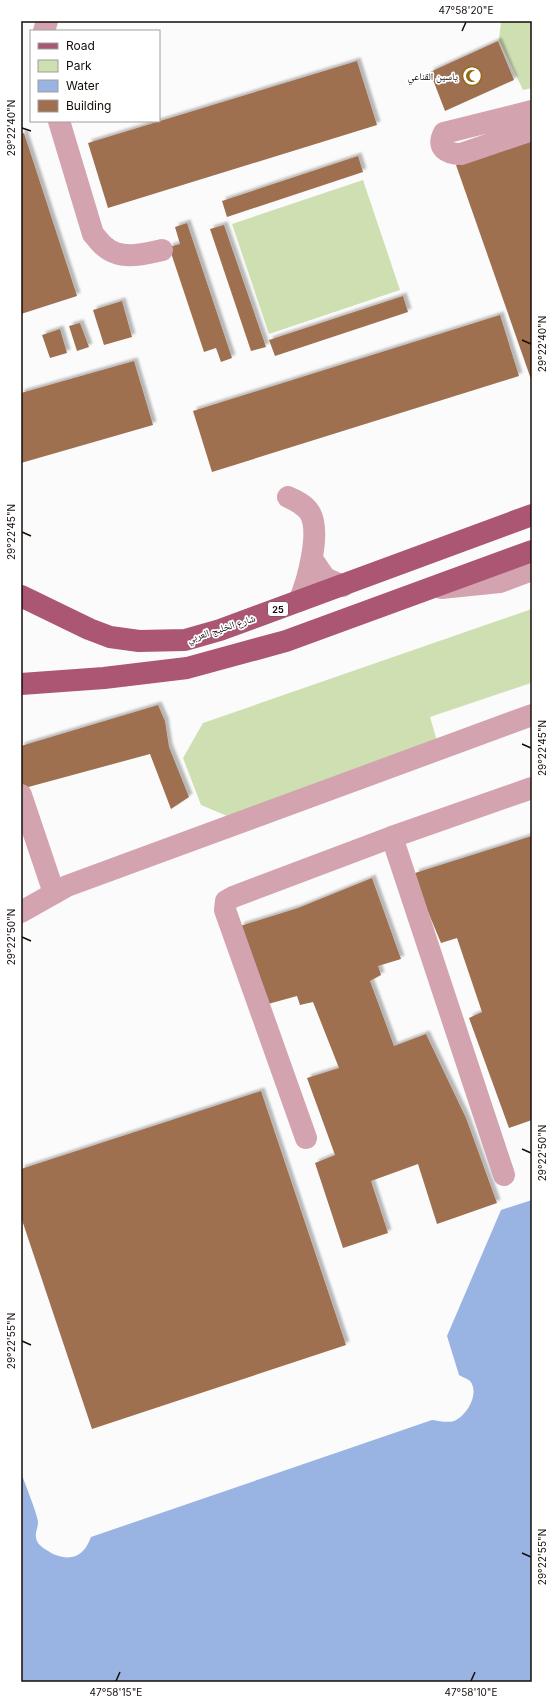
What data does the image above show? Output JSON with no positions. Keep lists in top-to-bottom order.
{
  "streets": {
    "main road": ["25", "شارع الخليج العربي"]
  },
  "places": {
    "mosque": ["ياسين القناعي"]
  },
  "legend": [
    "Road",
    "Park",
    "Water",
    "Building"
  ],
  "coordinates": [
    "47°58'20\"E",
    "29°22'40\"N",
    "29°22'45\"N",
    "29°22'50\"N",
    "29°22'55\"N",
    "47°58'15\"E",
    "47°58'10\"E"
  ]
}
